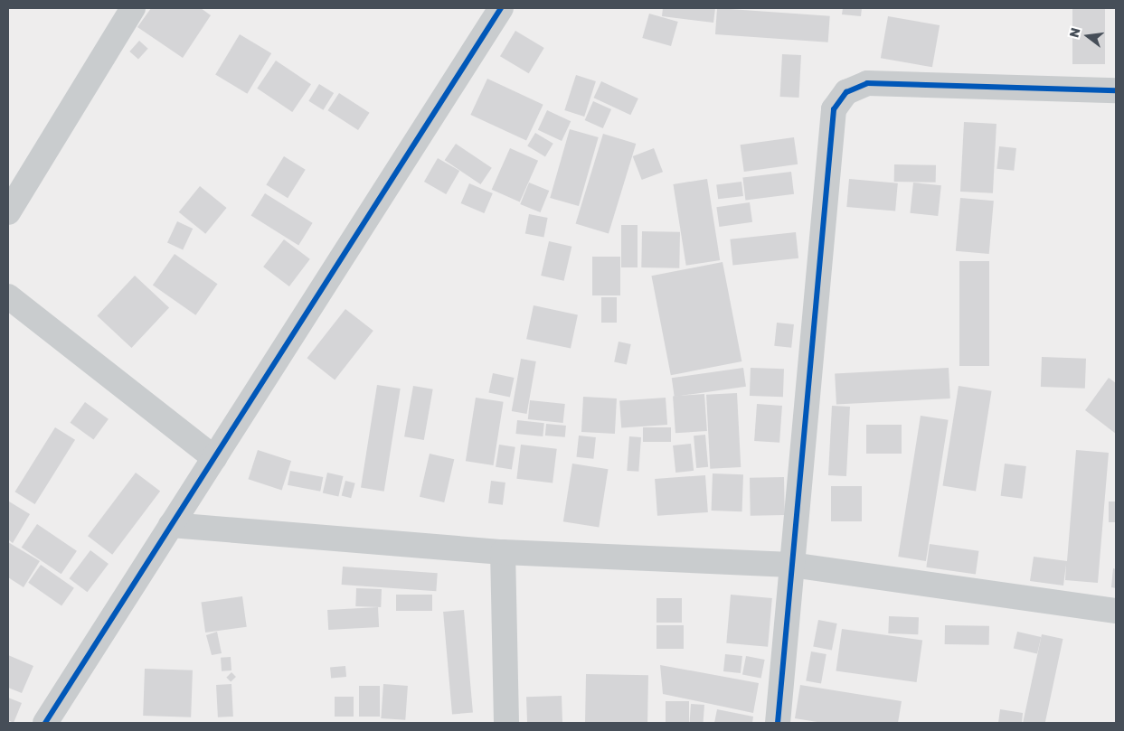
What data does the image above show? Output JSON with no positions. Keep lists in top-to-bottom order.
{
  "north": "left"
}
